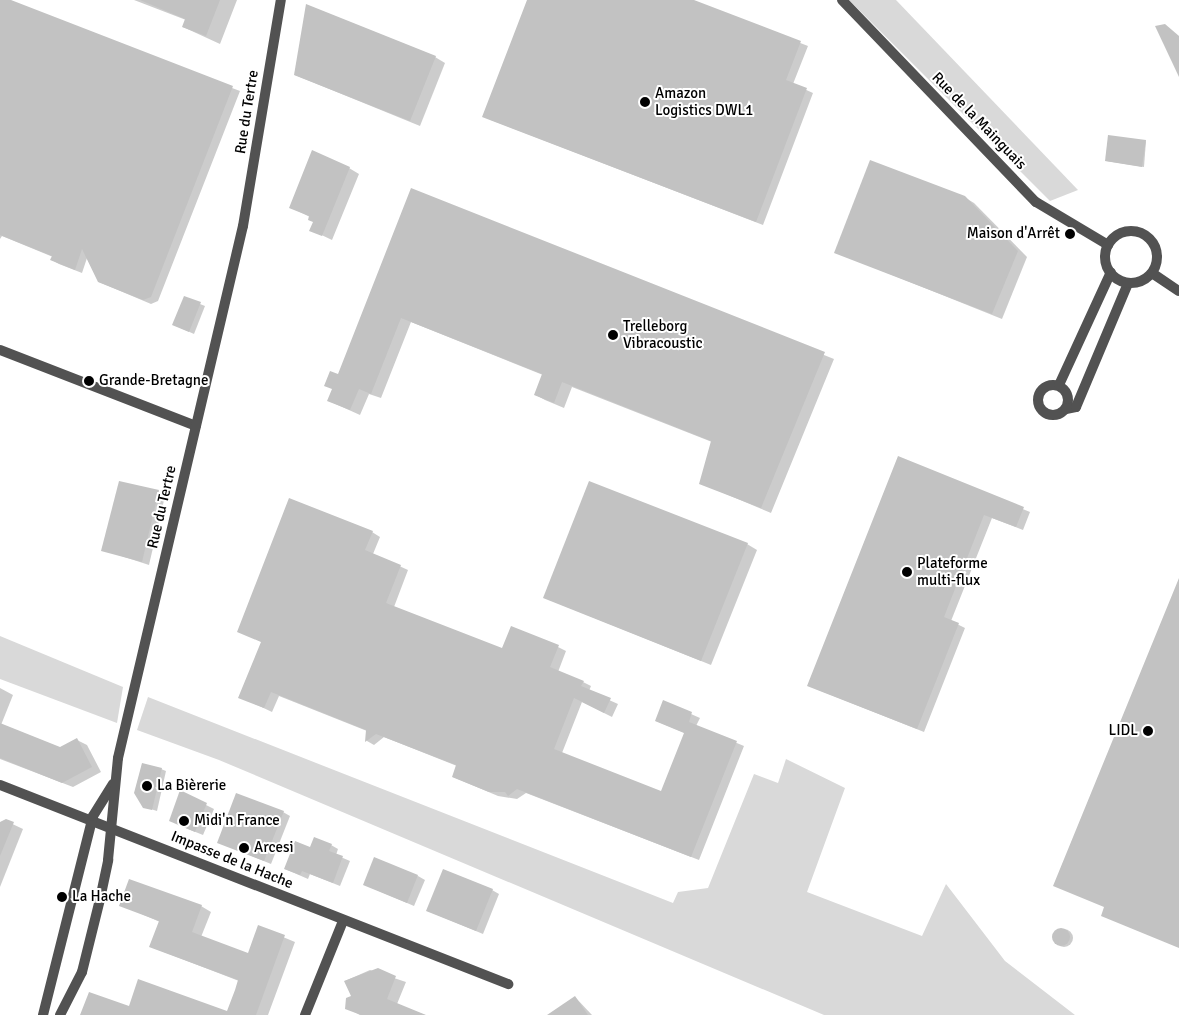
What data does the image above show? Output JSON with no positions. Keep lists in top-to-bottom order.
{
  "streets": {
    "street": ["Rue du Tertre", "Rue de la Mainguais", "Impasse de la Hache"]
  },
  "crossings": [
    ["Rue du Tertre", "Impasse de la Hache"]
  ],
  "places": [
    "Amazon Logistics DWL1",
    "Maison d'Arrêt",
    "Trelleborg Vibracoustic",
    "Grande-Bretagne",
    "Plateforme multi-flux",
    "LIDL",
    "La Bièrerie",
    "Midi'n France",
    "Arcesi",
    "La Hache"
  ]
}
